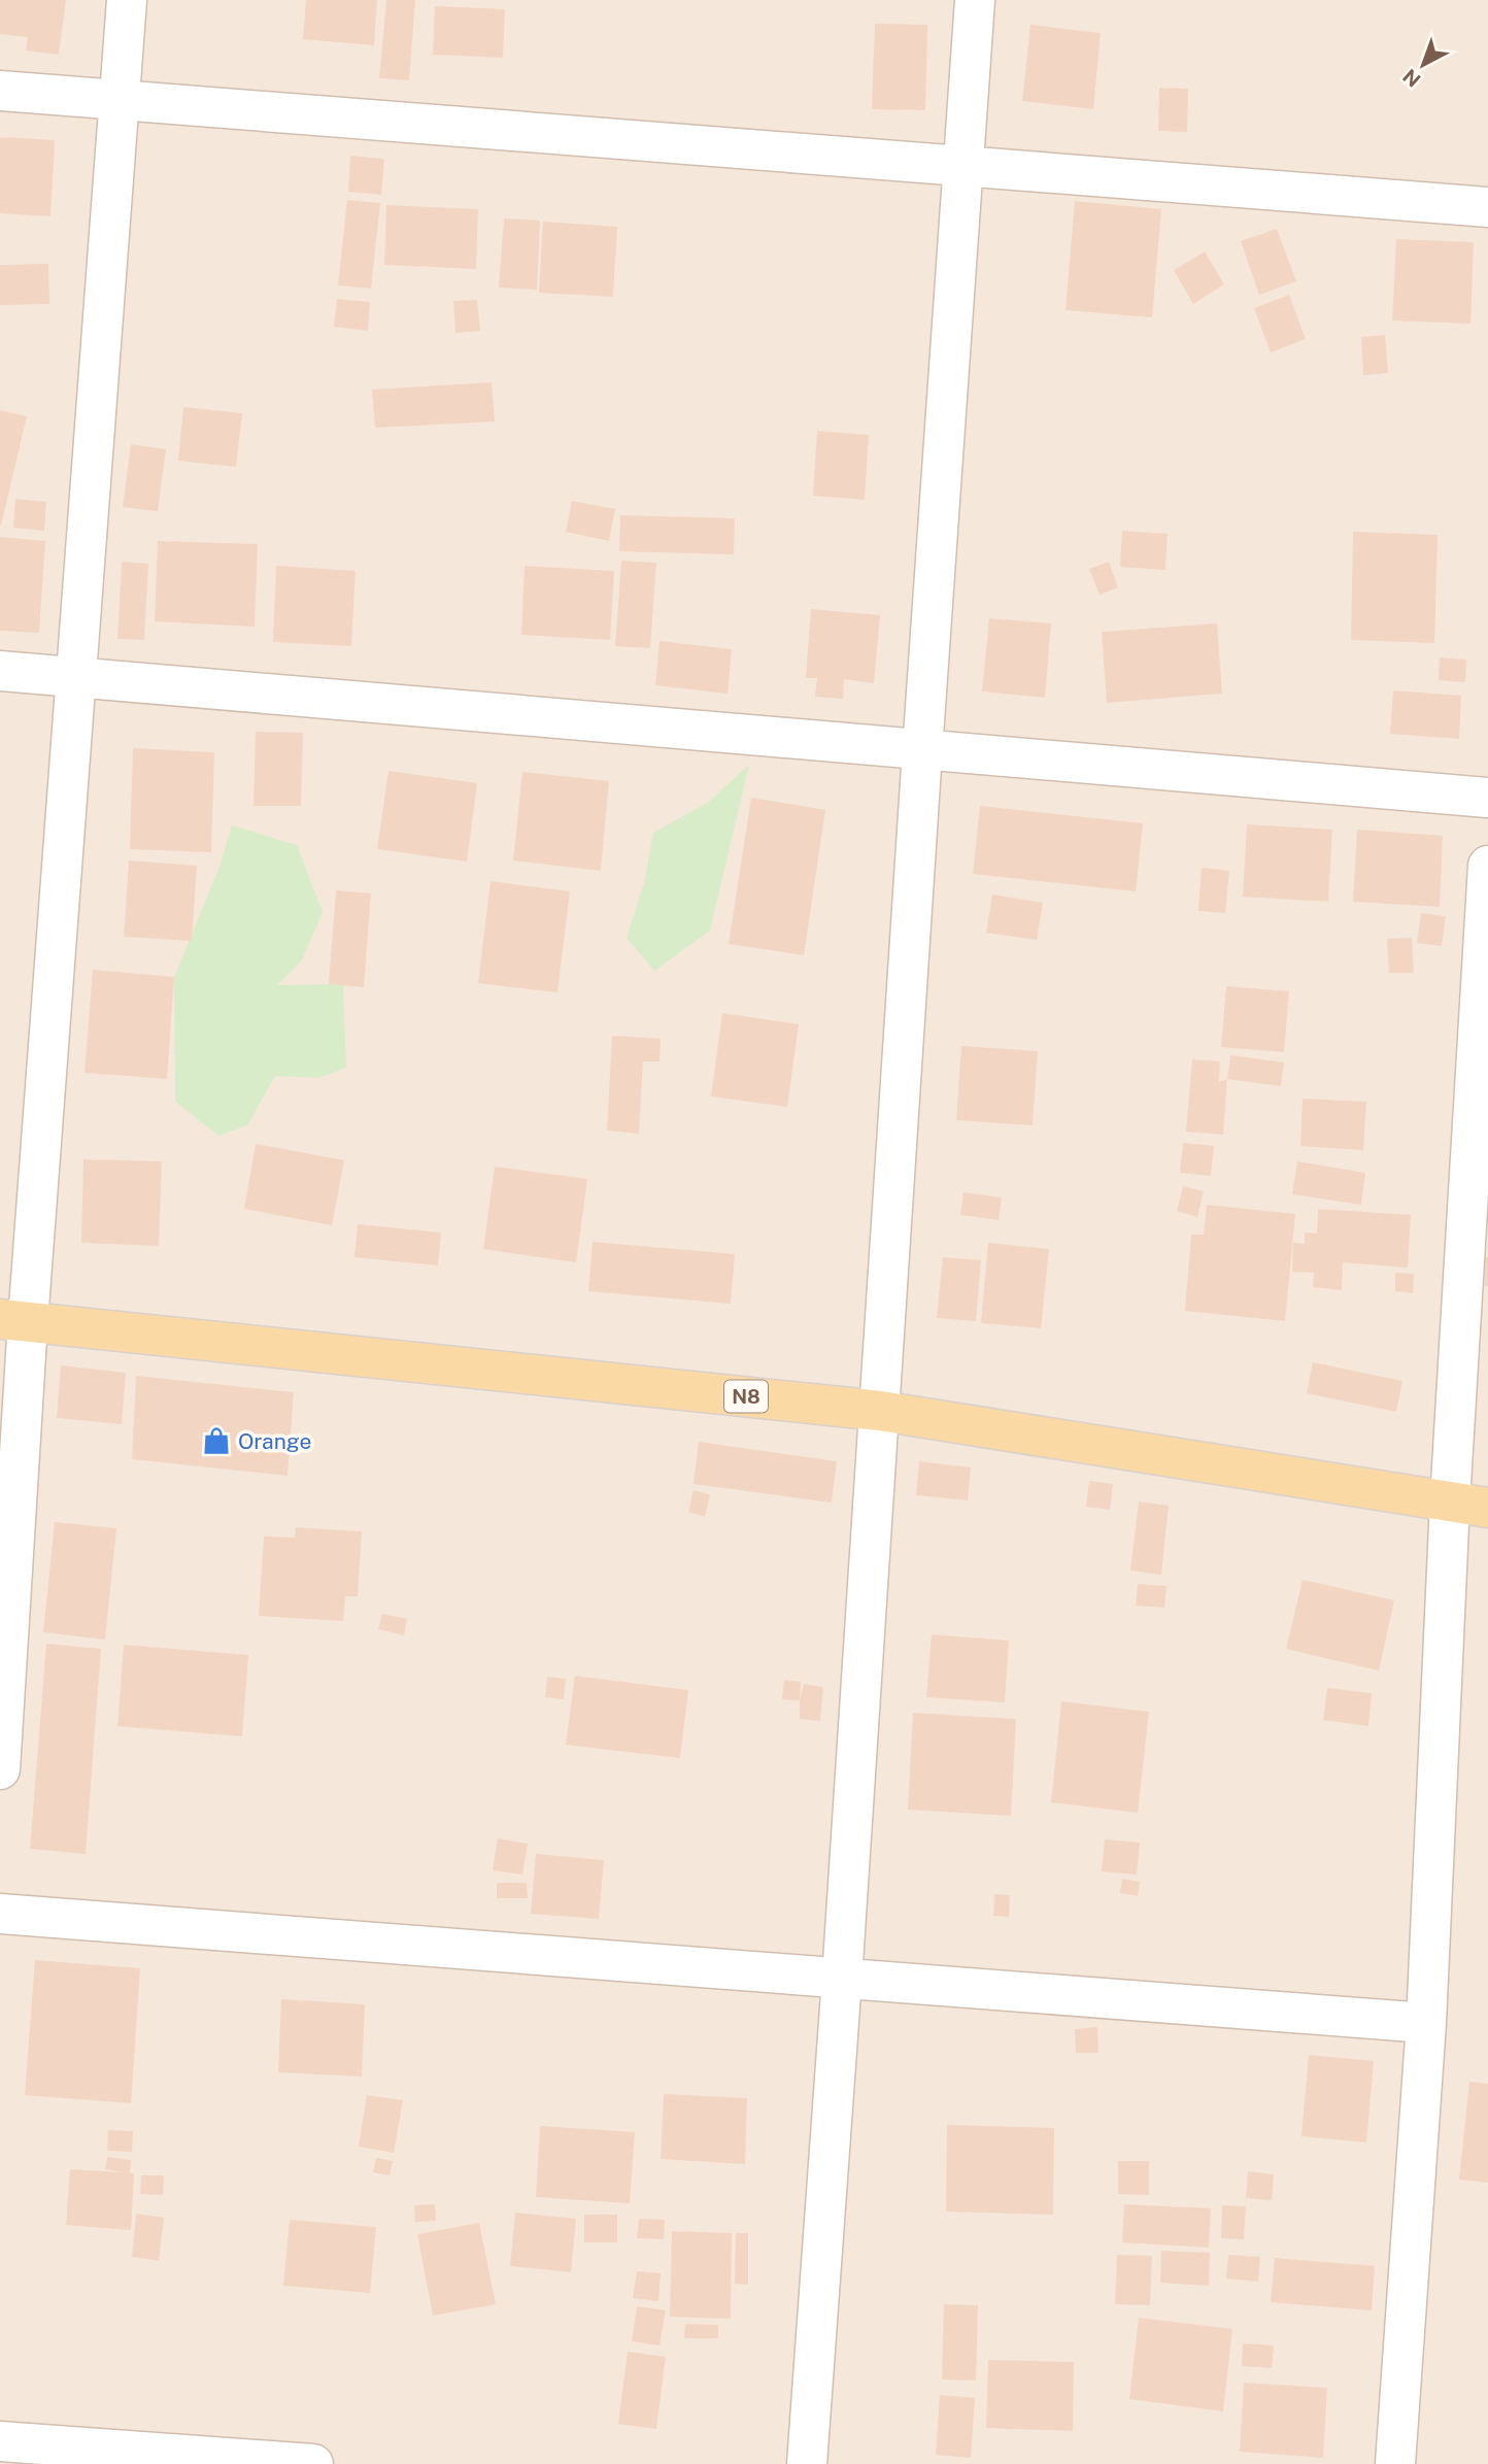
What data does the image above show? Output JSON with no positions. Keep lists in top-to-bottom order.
{
  "streets": {
    "main road": ["N8"]
  },
  "places": {
    "shop": ["Orange"]
  },
  "north": "bottom left"
}
